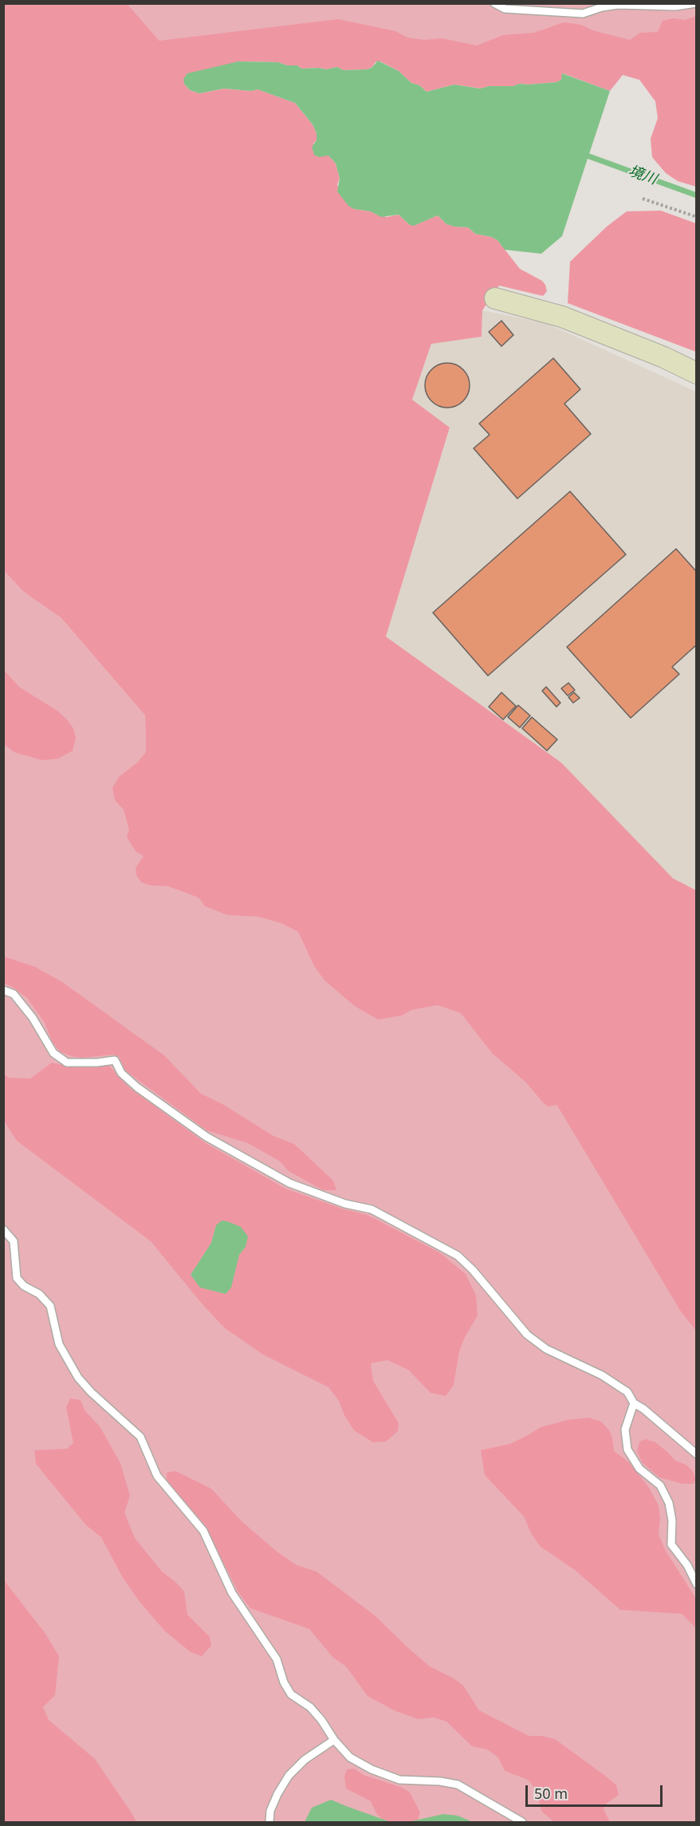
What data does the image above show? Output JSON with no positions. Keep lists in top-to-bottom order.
{
  "water": ["境川"],
  "scale_bar": "50 m"
}
